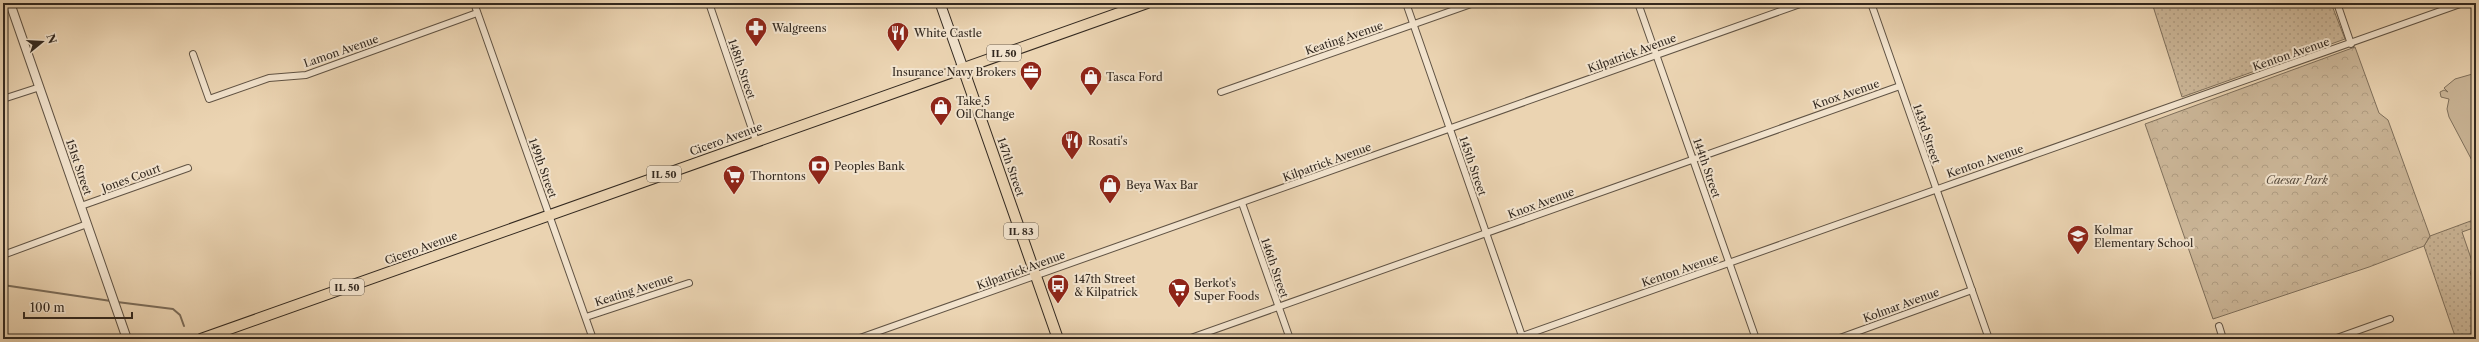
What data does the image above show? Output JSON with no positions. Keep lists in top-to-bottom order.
{
  "streets": {
    "main road": [
      "IL 50",
      "Cicero Avenue",
      "147th Street",
      "IL 83"
    ],
    "street": [
      "Keating Avenue",
      "Lamon Avenue",
      "Kilpatrick Avenue",
      "Kenton Avenue",
      "148th Street",
      "Knox Avenue",
      "143rd Street",
      "145th Street",
      "151st Street",
      "149th Street",
      "144th Street",
      "Jones Court",
      "146th Street",
      "Kolmar Avenue"
    ]
  },
  "crossings": [
    ["Keating Avenue", "145th Street"],
    ["Keating Avenue", "149th Street"],
    ["Lamon Avenue", "149th Street"],
    ["Kilpatrick Avenue", "145th Street"],
    ["Kilpatrick Avenue", "147th Street"],
    ["Kilpatrick Avenue", "144th Street"],
    ["Kilpatrick Avenue", "146th Street"],
    ["Kenton Avenue", "143rd Street"],
    ["Kenton Avenue", "145th Street"],
    ["Kenton Avenue", "144th Street"],
    ["148th Street", "Cicero Avenue"],
    ["Knox Avenue", "143rd Street"],
    ["Knox Avenue", "145th Street"],
    ["Knox Avenue", "144th Street"],
    ["Knox Avenue", "146th Street"],
    ["143rd Street", "Kolmar Avenue"],
    ["Cicero Avenue", "147th Street"],
    ["Cicero Avenue", "149th Street"],
    ["151st Street", "Jones Court"]
  ],
  "parks": ["Caesar Park"],
  "places": {
    "pharmacy": ["Walgreens"],
    "restaurant": ["White Castle", "Rosati's"],
    "office": ["Insurance Navy Brokers"],
    "shop": ["Tasca Ford", "Take 5 Oil Change", "Beya Wax Bar"],
    "bank": ["Peoples Bank"],
    "supermarket": ["Thorntons", "Berkot's Super Foods"],
    "school or university": ["Kolmar Elementary School"],
    "bus stop": ["147th Street & Kilpatrick"]
  },
  "scale_bar": "100 m",
  "north": "right"
}
